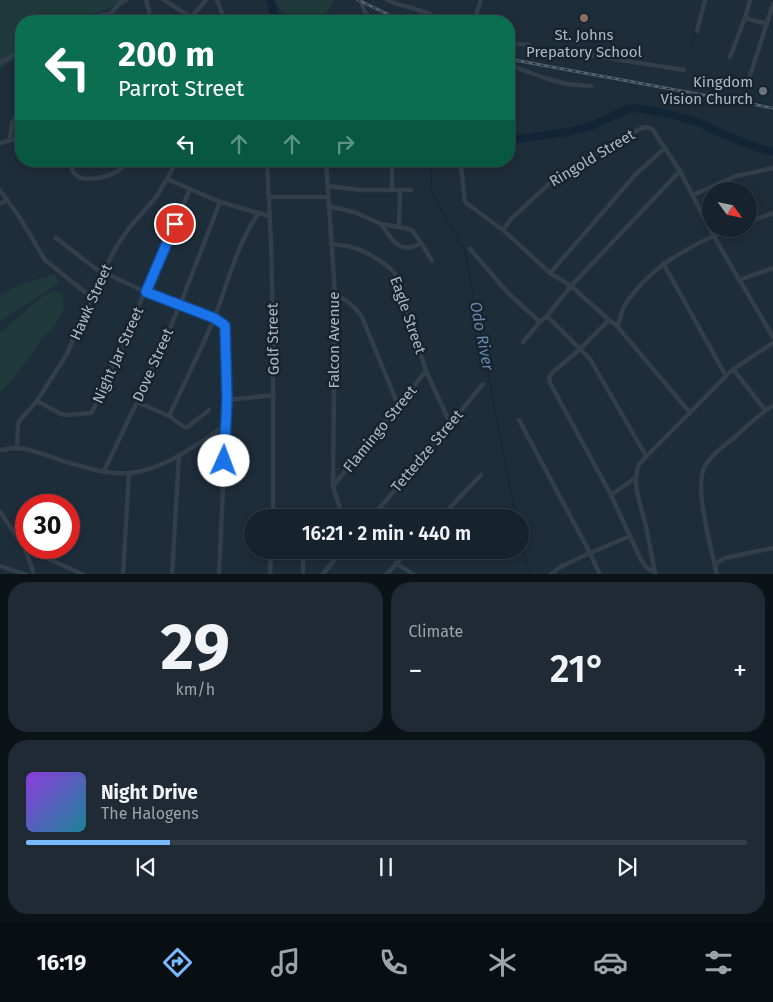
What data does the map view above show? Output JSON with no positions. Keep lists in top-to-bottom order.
{
  "streets": {
    "street": [
      "Ringold Street",
      "Hawk Street",
      "Eagle Street",
      "Golf Street",
      "Falcon Avenue",
      "Night Jar Street",
      "Dove Street",
      "Flamingo Street",
      "Tettedze Street"
    ]
  },
  "crossings": [
    ["Hawk Street", "Night Jar Street"],
    ["Eagle Street", "Falcon Avenue"],
    ["Eagle Street", "Flamingo Street"],
    ["Eagle Street", "Tettedze Street"],
    ["Falcon Avenue", "Flamingo Street"]
  ],
  "water": ["Odo River"],
  "places": ["St. Johns Prepatory School", "Kingdom Vision Church"],
  "north": "bottom right",
  "page": {
    "turn": ["200 m", "Parrot Street"],
    "limit": "30",
    "trip": "16:21 · 2 min · 440 m",
    "tile": [
      ["29", "km/h"],
      "Climate"
    ],
    "heat": ["−", "21°", "+"],
    "song": ["Night Drive", "The Halogens"],
    "tabs": "16:19"
  }
}
